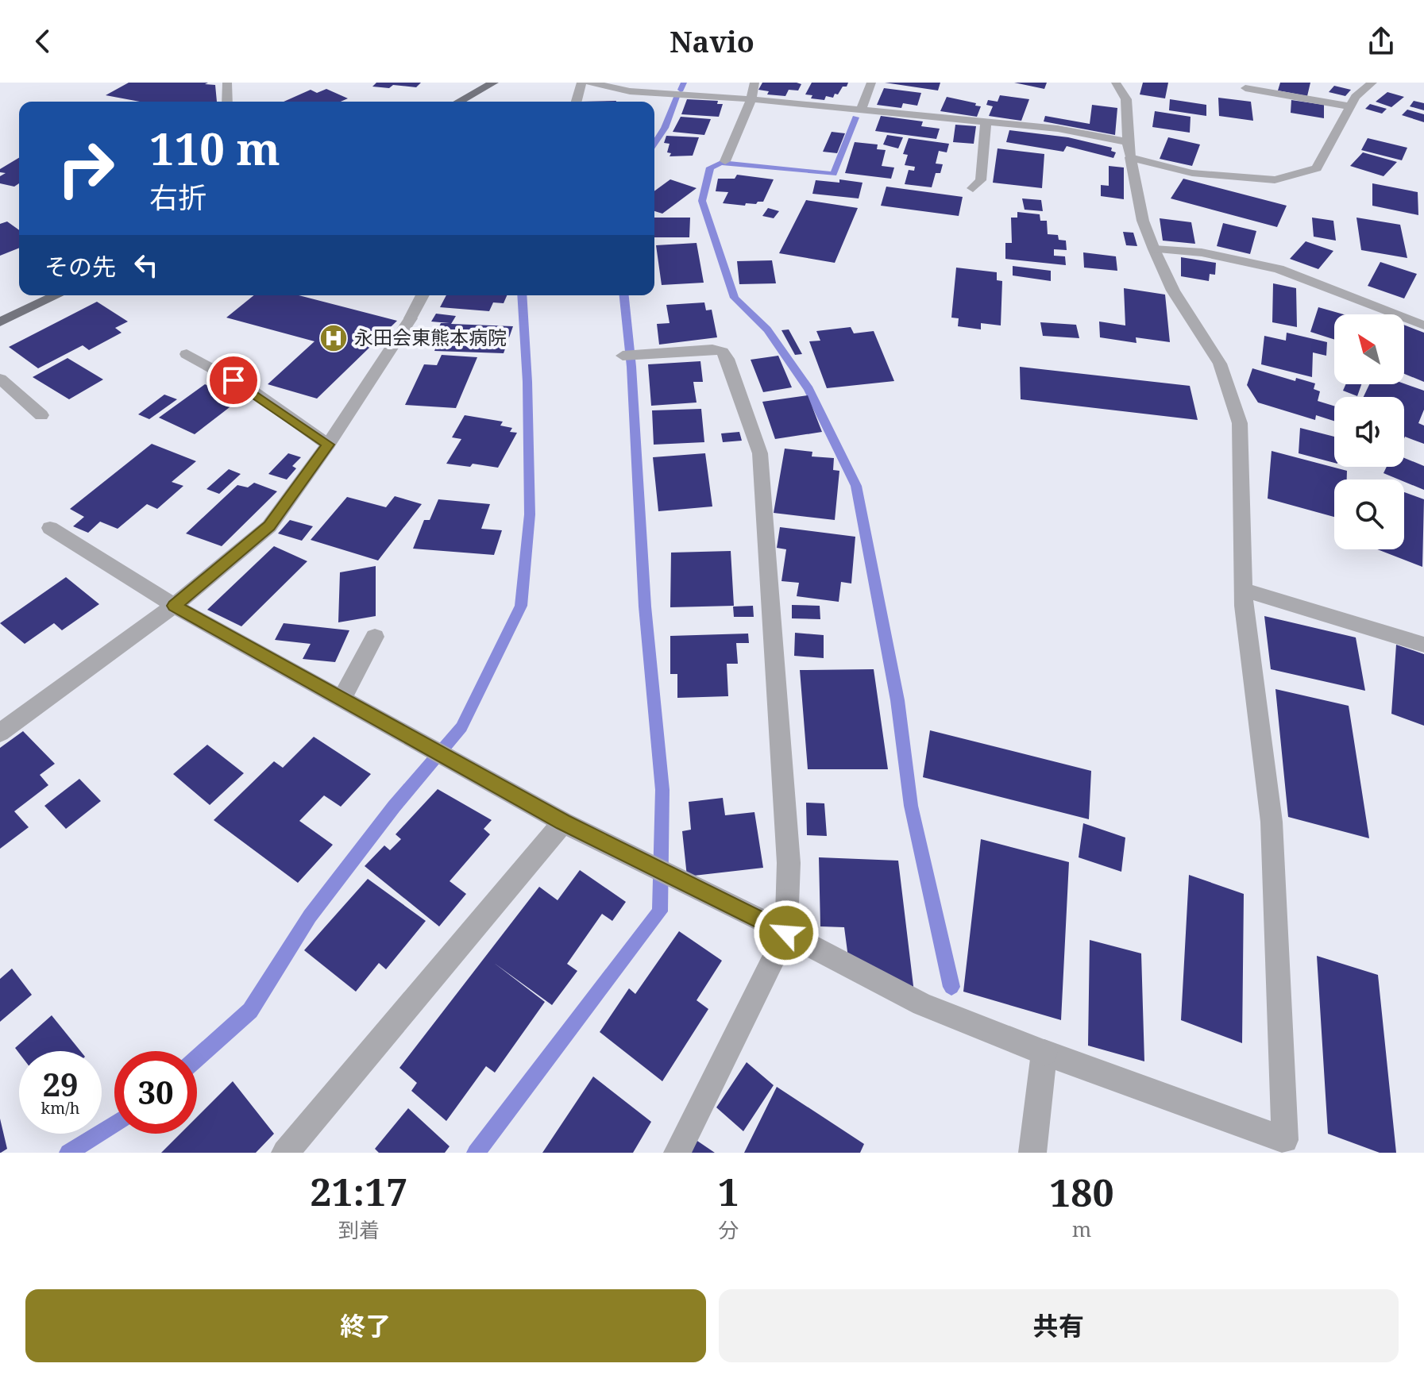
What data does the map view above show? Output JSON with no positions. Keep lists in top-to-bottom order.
{
  "places": {
    "hospital": ["永田会東熊本病院"]
  },
  "north": "top left",
  "page": {
    "header": "Navio",
    "turn": ["110 m", "右折"],
    "then": "その先",
    "speed": "29 km/h",
    "limit": "30",
    "eta": [
      "21:17",
      "到着",
      "1",
      "分",
      "180",
      "m"
    ],
    "buttons": ["終了", "共有"]
  }
}
